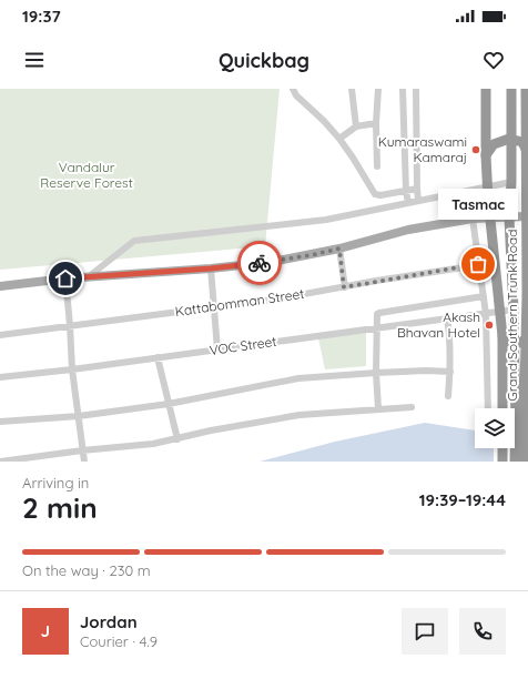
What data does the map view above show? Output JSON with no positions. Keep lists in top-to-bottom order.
{
  "streets": {
    "highway": ["Grand Southern Trunk Road"],
    "street": ["Kattabomman Street", "VOC Street"]
  },
  "crossings": [
    ["Grand Southern Trunk Road", "VOC Street"]
  ],
  "parks": ["Vandalur Reserve Forest"],
  "places": ["Kumaraswami Kamaraj", "Tasmac", "Akash Bhavan Hotel"],
  "page": {
    "status": "19:37",
    "header": "Quickbag",
    "bubble": "Tasmac",
    "heading": ["2 min", "Arriving in", "19:39–19:44"],
    "panel": ["Jordan", "Courier · 4.9"],
    "bar": "On the way · 230 m",
    "round": "J"
  }
}
